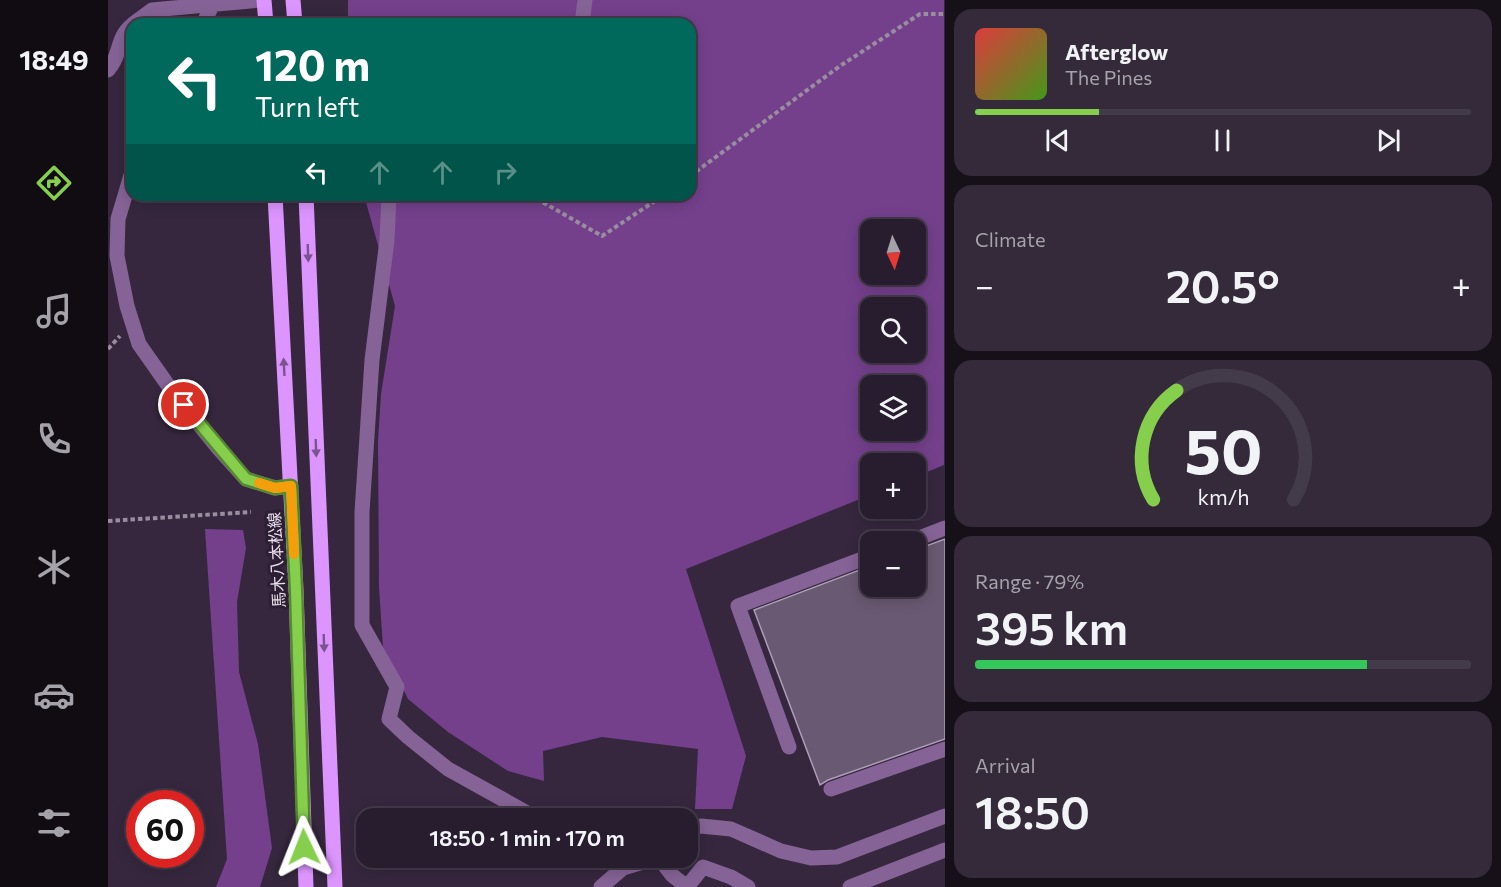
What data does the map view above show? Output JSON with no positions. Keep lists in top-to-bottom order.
{
  "streets": {
    "main road": ["馬木八本松線"]
  },
  "north": "bottom",
  "page": {
    "tabs": "18:49",
    "turn": ["120 m", "Turn left"],
    "song": ["Afterglow", "The Pines"],
    "tile": [
      "Climate",
      ["Range · 79%", "395 km"],
      ["Arrival", "18:50"]
    ],
    "map_buttons": ["+", "−"],
    "heat": ["−", "20.5°", "+"],
    "limit": "60",
    "trip": "18:50 · 1 min · 170 m",
    "gauge": ["50", "km/h"]
  }
}
